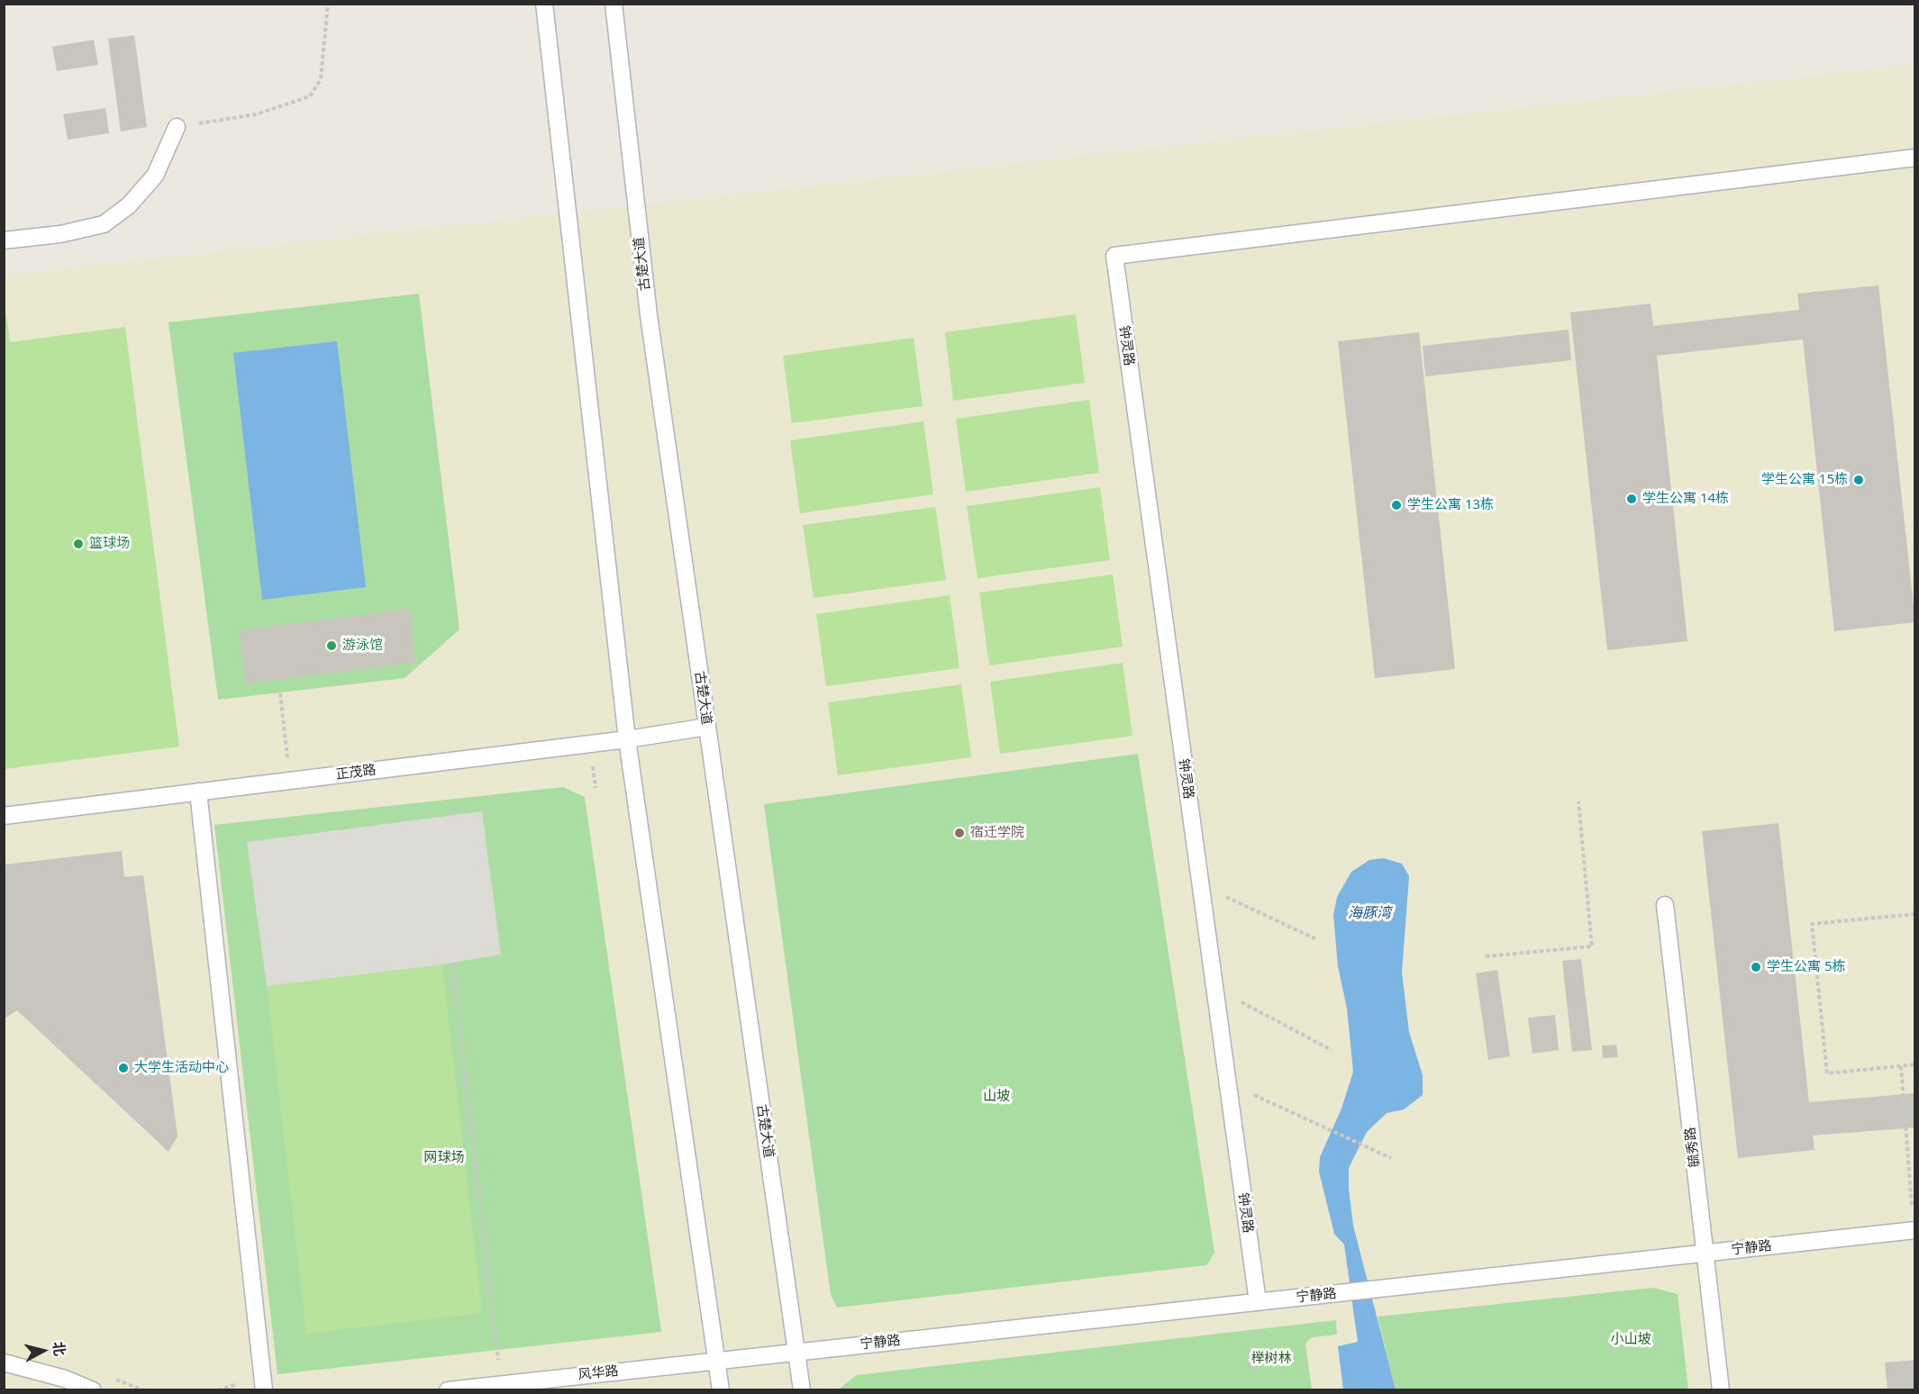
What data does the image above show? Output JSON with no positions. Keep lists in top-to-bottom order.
{
  "streets": {
    "lane": [
      "古楚大道",
      "钟灵路",
      "正茂路",
      "毓秀路",
      "宁静路",
      "风华路"
    ]
  },
  "crossings": [
    ["古楚大道", "正茂路"],
    ["古楚大道", "宁静路"],
    ["钟灵路", "宁静路"],
    ["毓秀路", "宁静路"],
    ["宁静路", "风华路"]
  ],
  "water": ["海豚湾"],
  "parks": [
    "山坡",
    "网球场",
    "小山坡",
    "榉树林"
  ],
  "places": [
    "学生公寓 15栋",
    "学生公寓 14栋",
    "学生公寓 13栋",
    "篮球场",
    "游泳馆",
    "宿迁学院",
    "学生公寓 5栋",
    "大学生活动中心"
  ],
  "north": "right"
}
